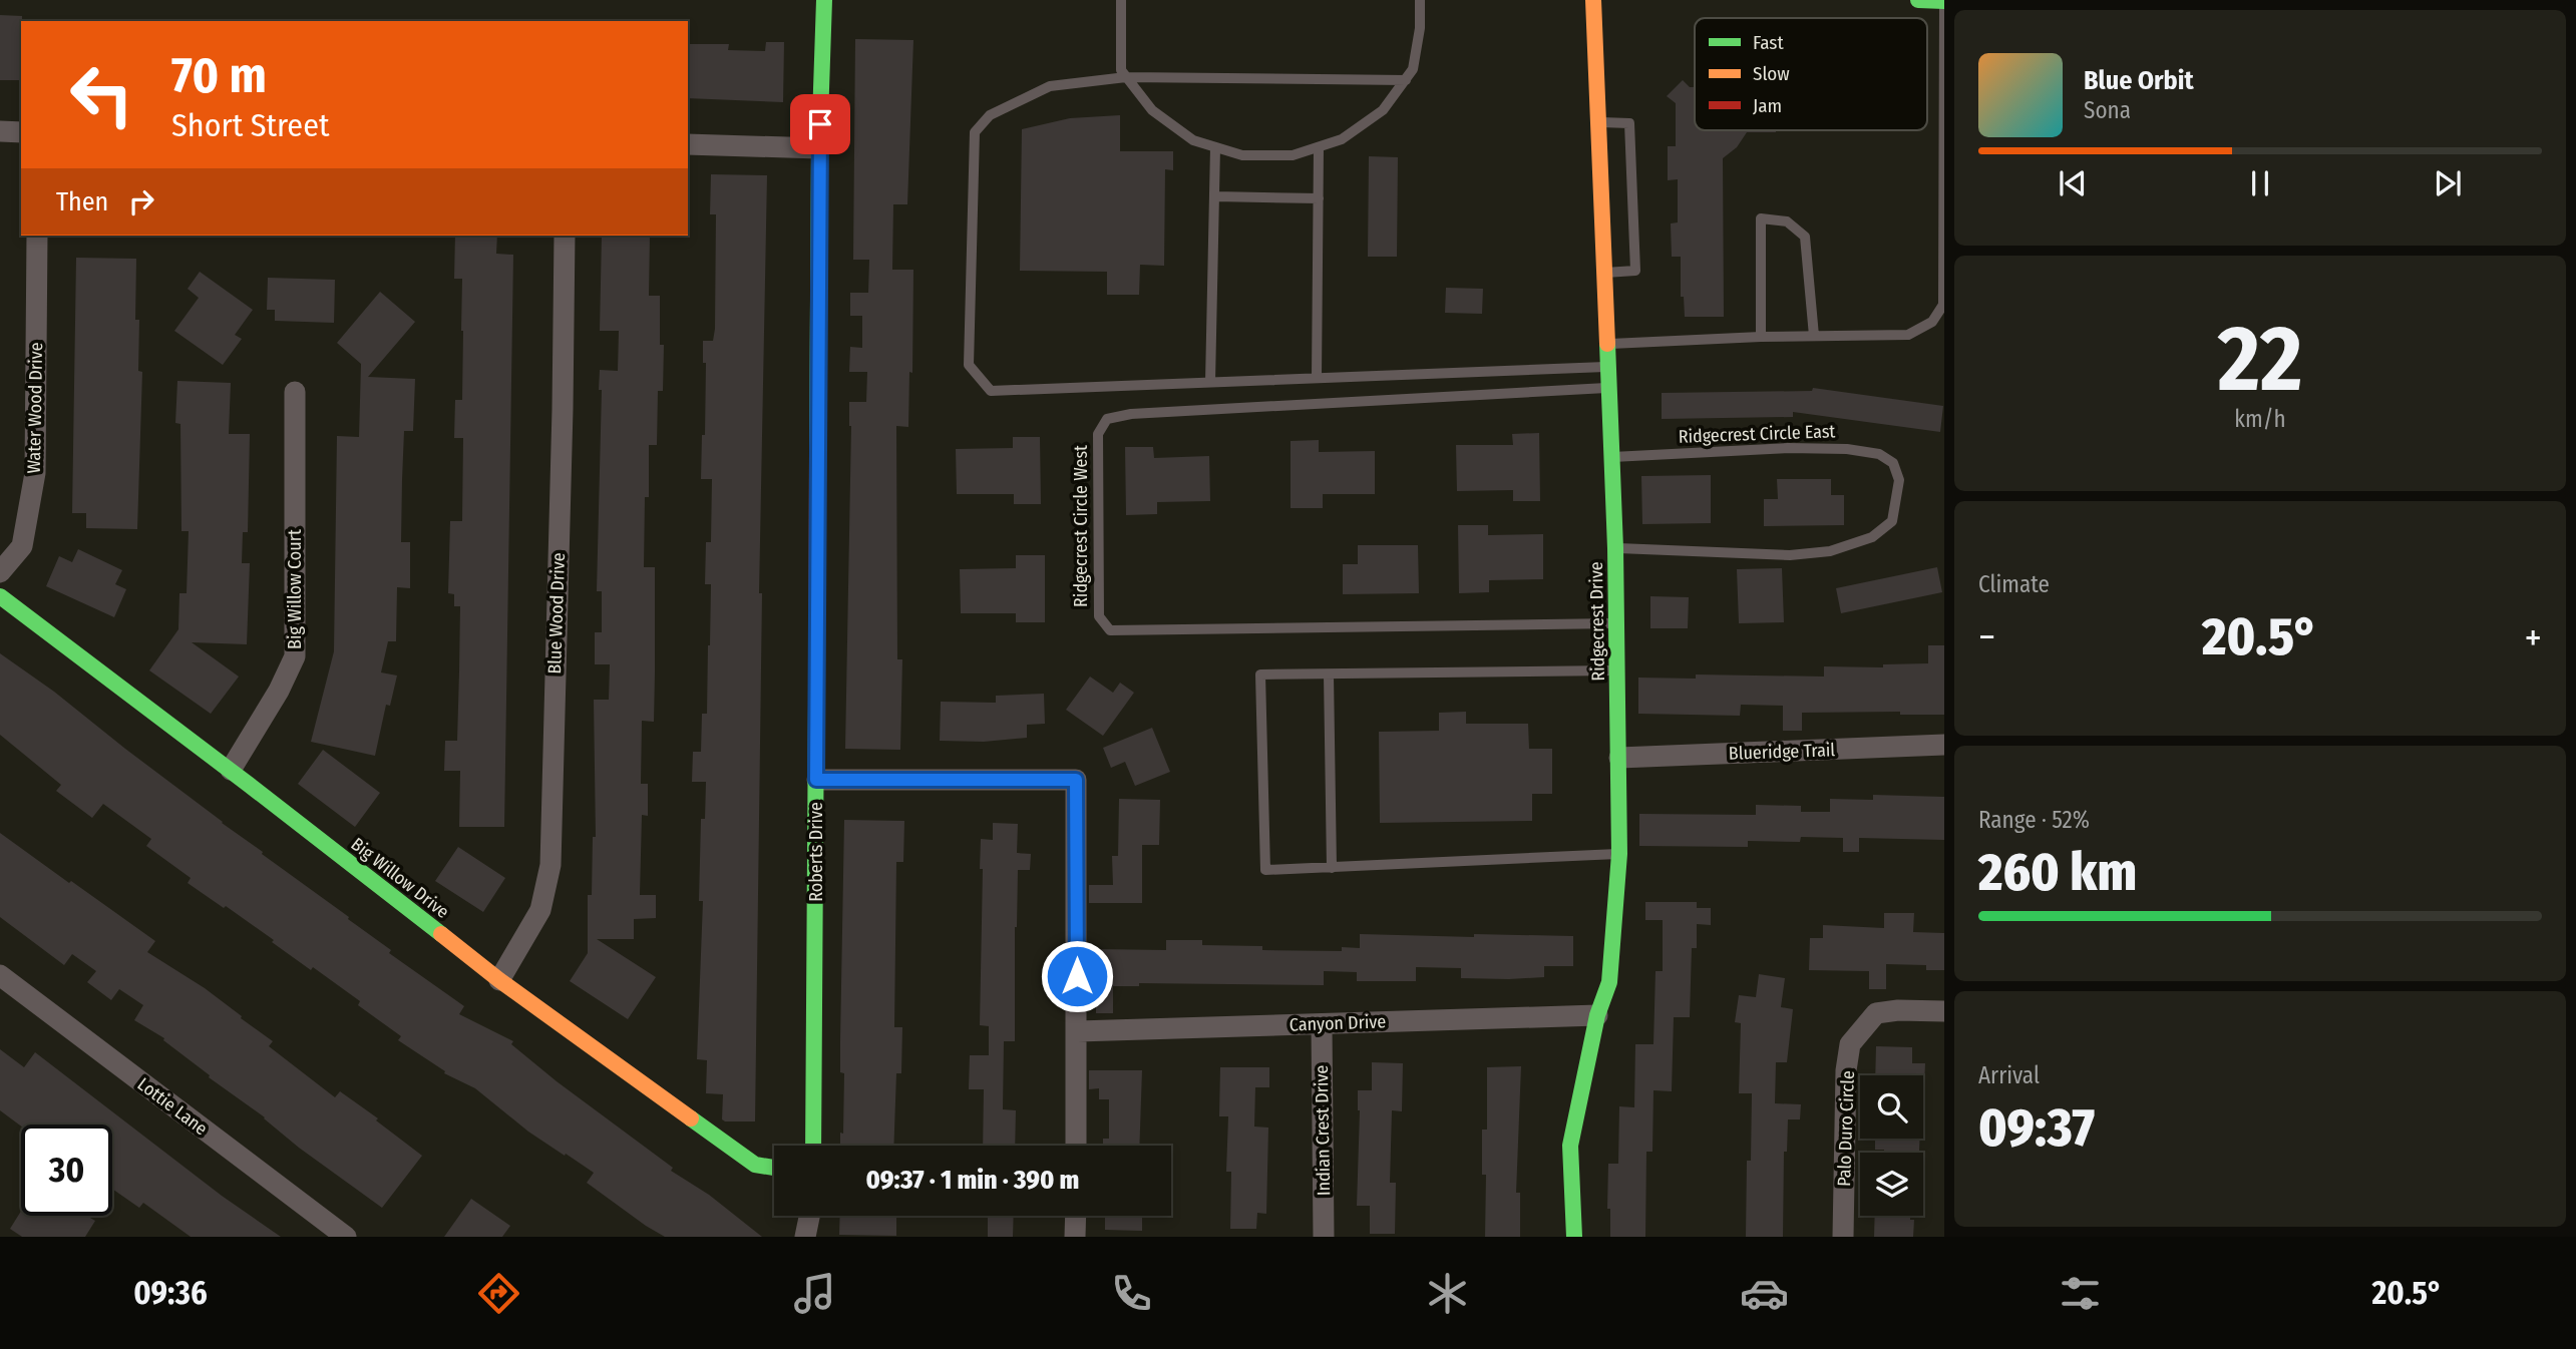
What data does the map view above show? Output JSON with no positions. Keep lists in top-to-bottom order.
{
  "streets": {
    "street": [
      "Water Wood Drive",
      "Big Willow Court",
      "Blue Wood Drive",
      "Ridgecrest Drive",
      "Blueridge Trail",
      "Roberts Drive",
      "Big Willow Drive",
      "Canyon Drive",
      "Lottie Lane",
      "Palo Duro Circle",
      "Indian Crest Drive"
    ],
    "lane": ["Ridgecrest Circle East", "Ridgecrest Circle West"]
  },
  "crossings": [
    ["Ridgecrest Circle East", "Ridgecrest Drive"],
    ["Ridgecrest Circle West", "Ridgecrest Drive"],
    ["Big Willow Court", "Big Willow Drive"],
    ["Blue Wood Drive", "Big Willow Drive"],
    ["Ridgecrest Drive", "Blueridge Trail"],
    ["Ridgecrest Drive", "Canyon Drive"],
    ["Canyon Drive", "Indian Crest Drive"]
  ],
  "legend": ["Fast", "Slow", "Jam"],
  "page": {
    "turn": ["70 m", "Short Street"],
    "song": ["Blue Orbit", "Sona"],
    "then": "Then",
    "tile": [
      ["22", "km/h"],
      "Climate",
      ["Range · 52%", "260 km"],
      ["Arrival", "09:37"]
    ],
    "heat": ["−", "20.5°", "+"],
    "limit": "30",
    "trip": "09:37 · 1 min · 390 m",
    "tabs": ["09:36", "20.5°"]
  }
}
